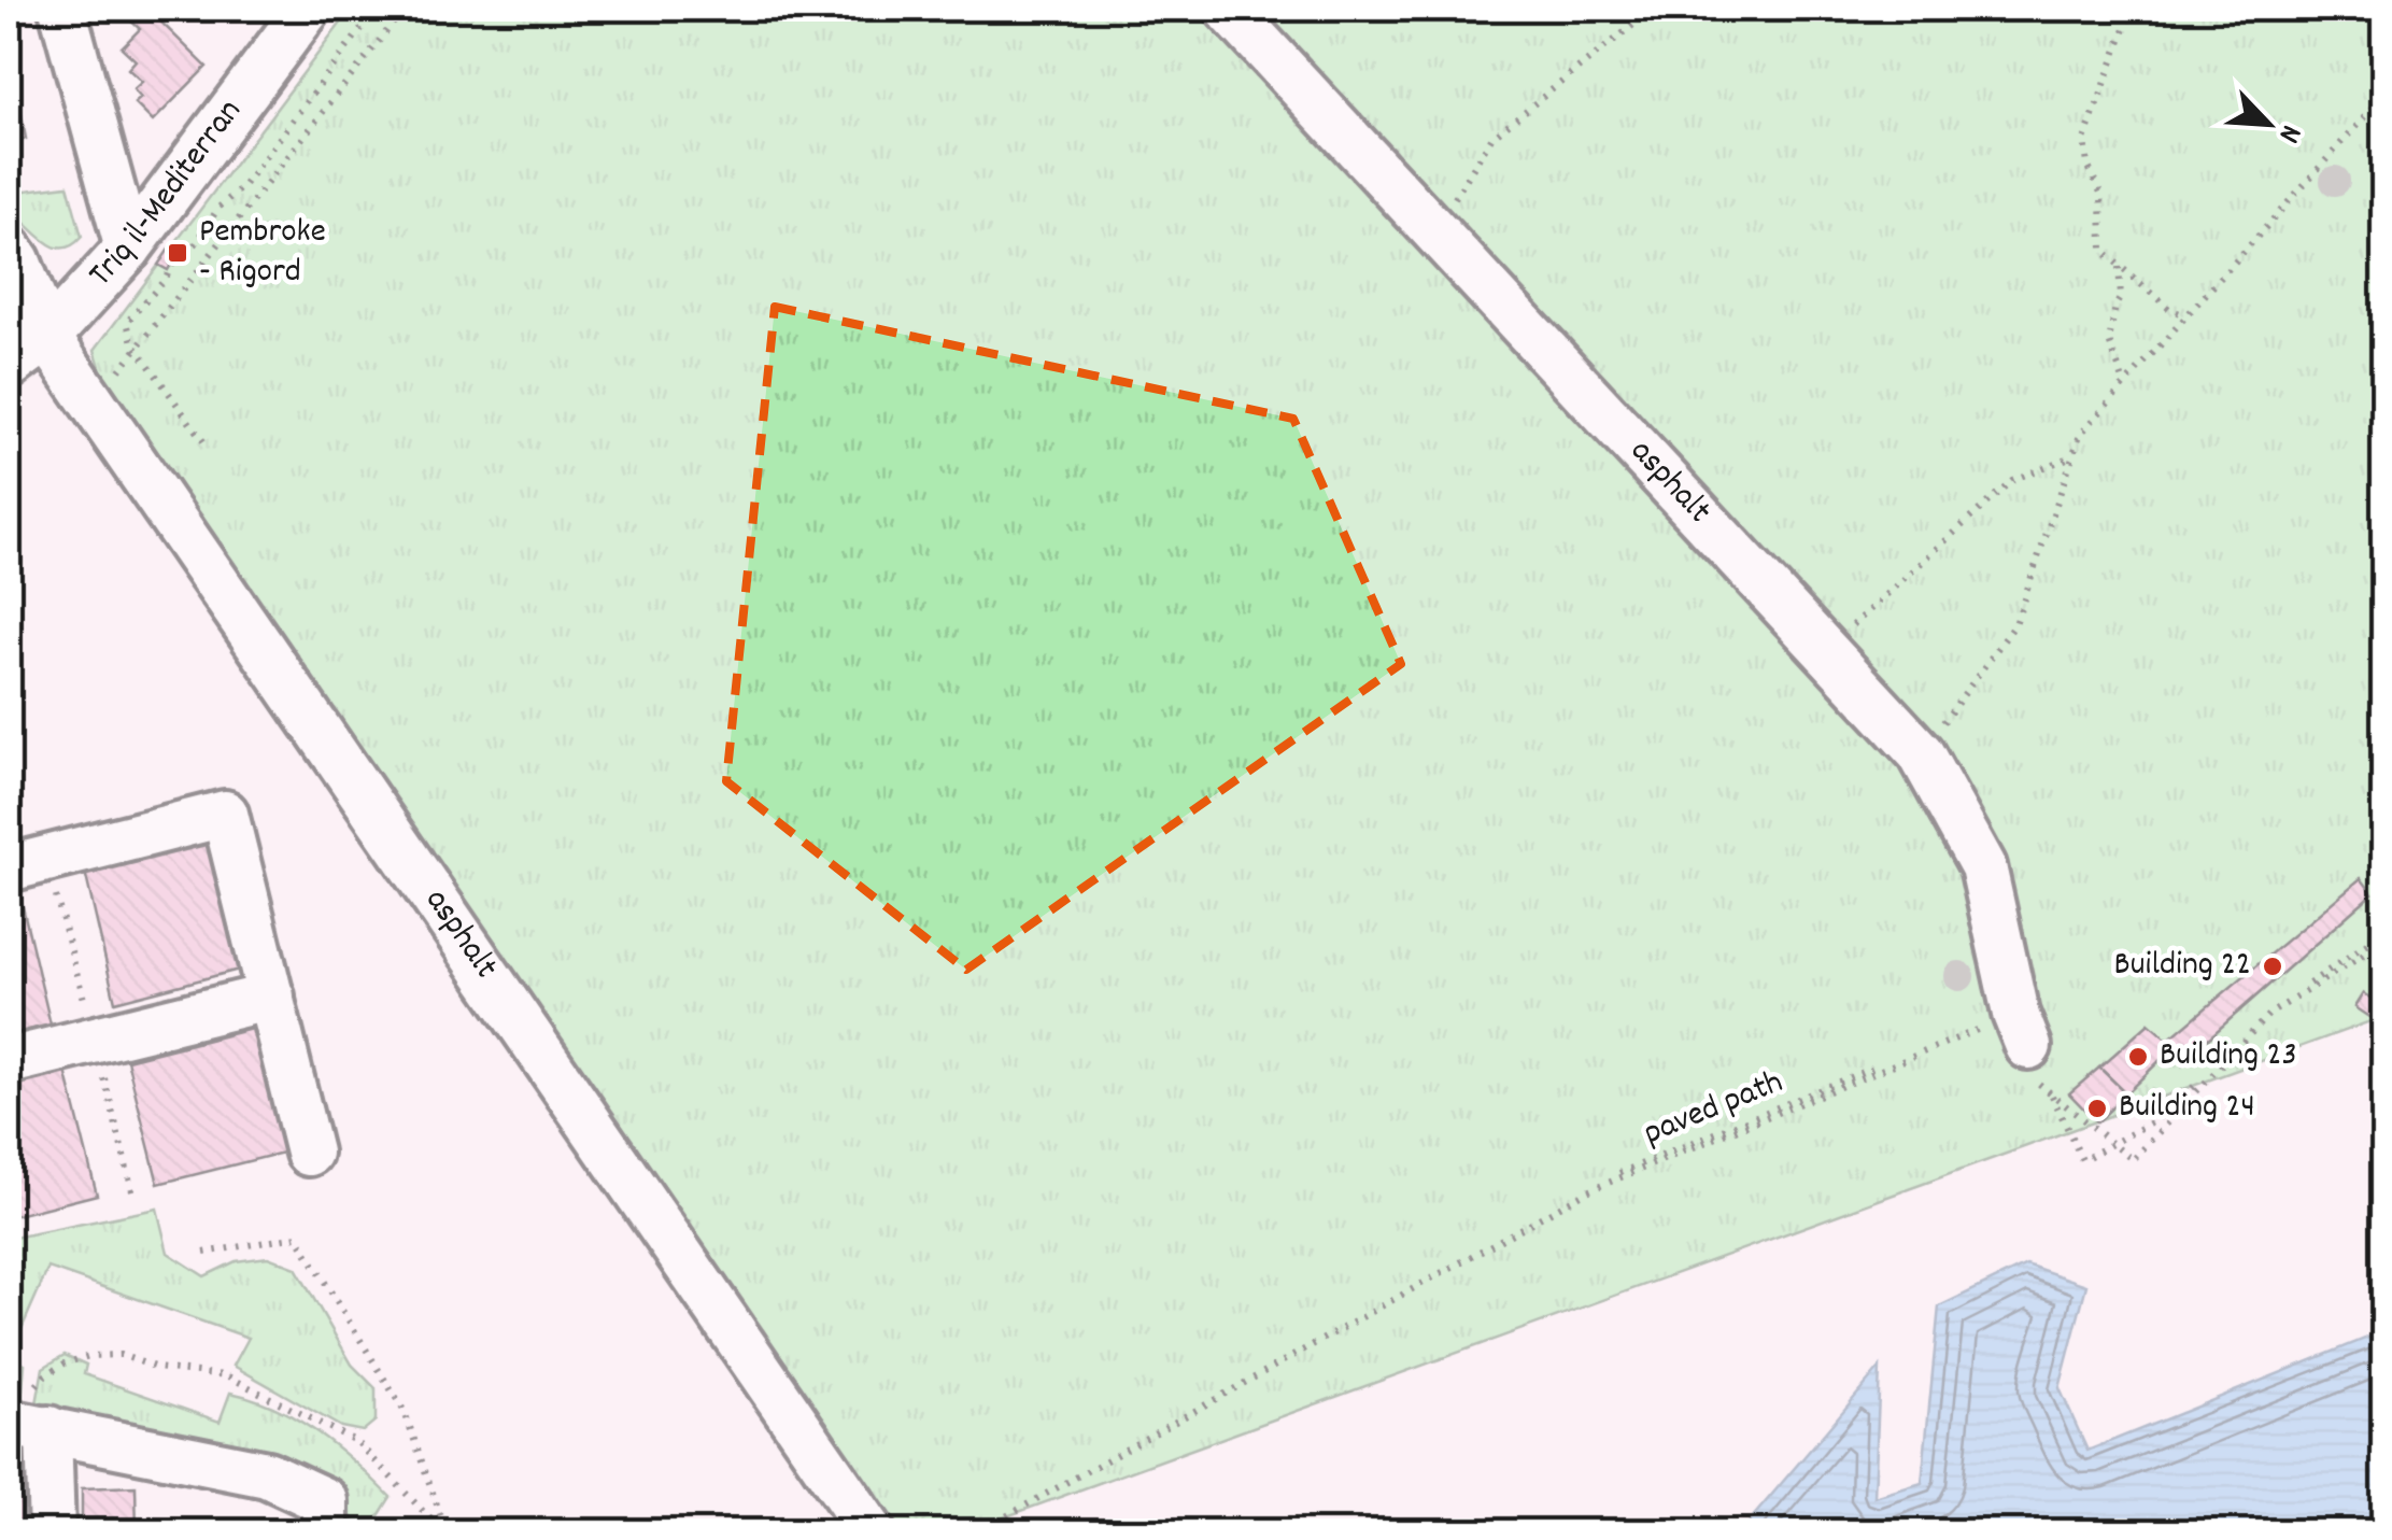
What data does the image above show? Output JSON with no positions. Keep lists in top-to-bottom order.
{
  "streets": {
    "street": ["Triq il-Mediterran", "asphalt"]
  },
  "crossings": [
    ["Triq il-Mediterran", "asphalt"]
  ],
  "places": {
    "transit": ["Pembroke - Rigord"],
    "other": ["Building 22", "Building 23", "Building 24"]
  },
  "north": "bottom right"
}
